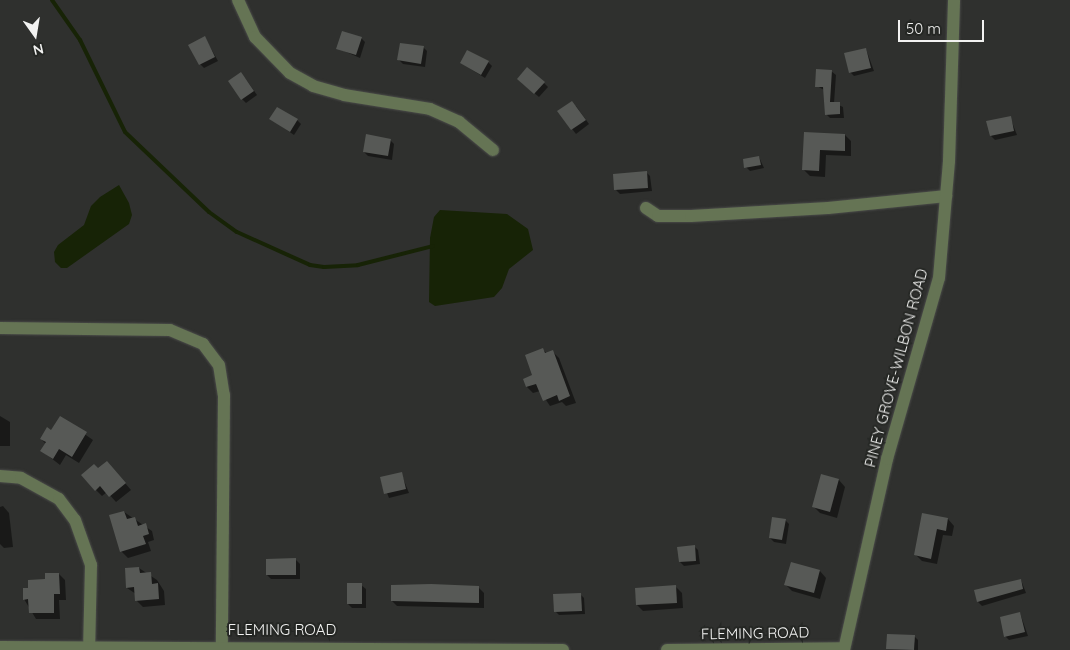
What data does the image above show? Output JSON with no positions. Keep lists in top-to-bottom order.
{
  "streets": {
    "street": ["PINEY GROVE-WILBON ROAD", "FLEMING ROAD"]
  },
  "crossings": [
    ["PINEY GROVE-WILBON ROAD", "FLEMING ROAD"]
  ],
  "scale_bar": "50 m",
  "north": "bottom"
}
